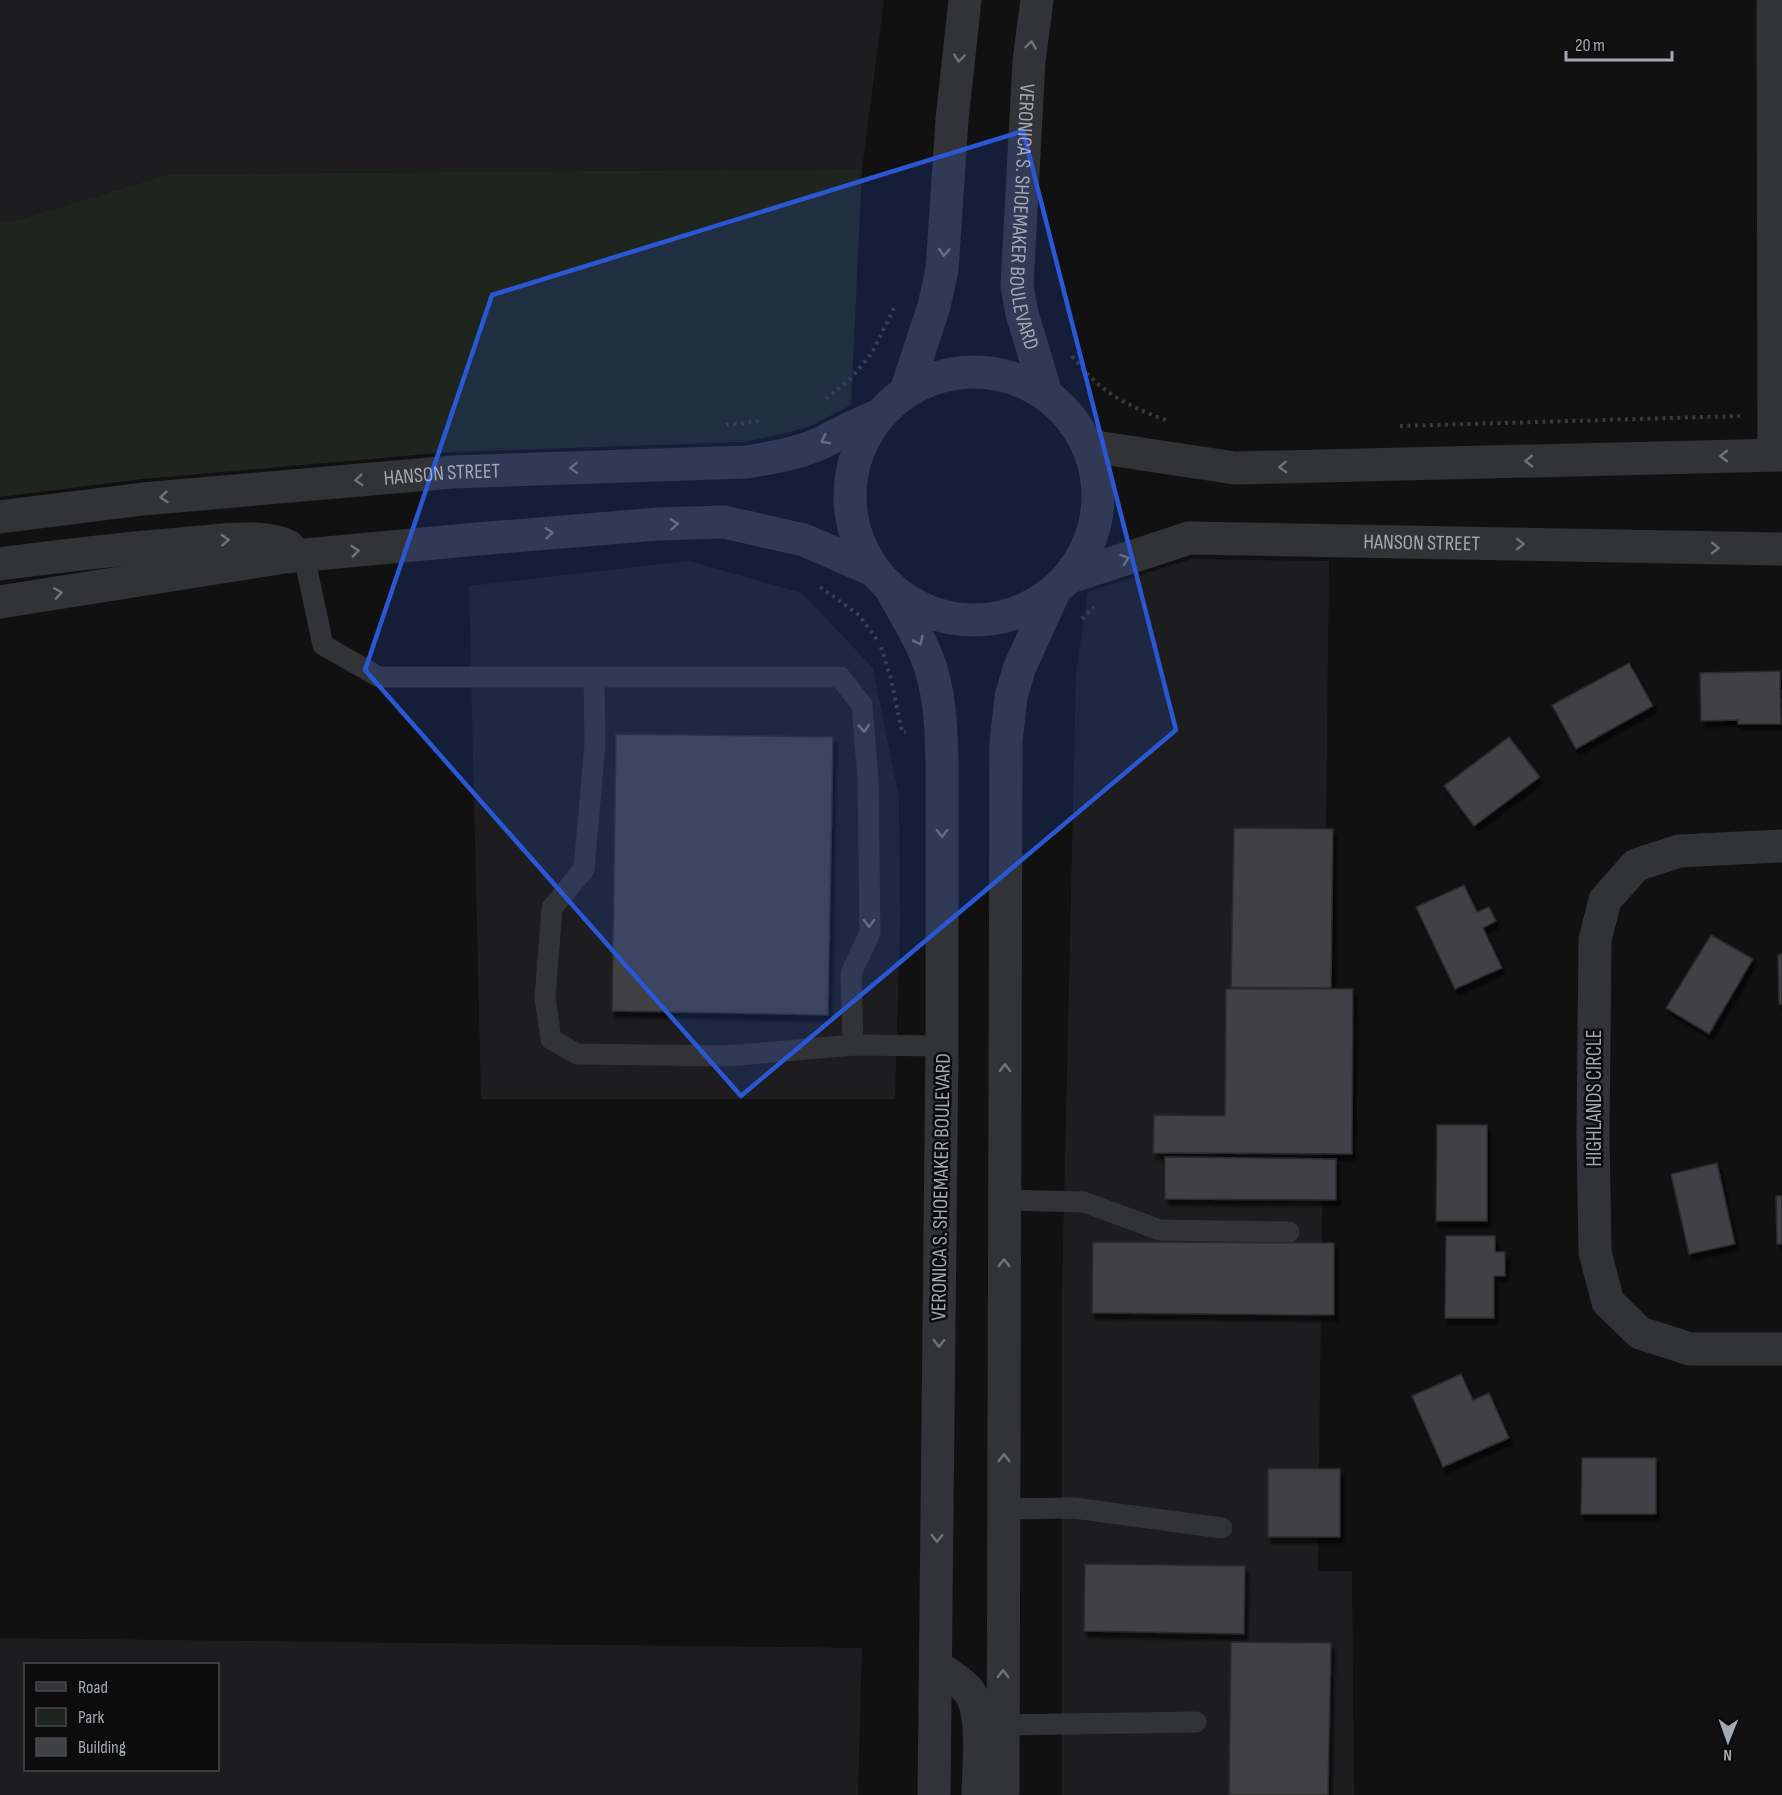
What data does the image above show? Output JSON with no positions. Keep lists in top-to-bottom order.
{
  "streets": {
    "street": ["VERONICA S. SHOEMAKER BOULEVARD", "HANSON STREET", "HIGHLANDS CIRCLE"]
  },
  "crossings": [
    ["VERONICA S. SHOEMAKER BOULEVARD", "HANSON STREET"]
  ],
  "legend": ["Road", "Park", "Building"],
  "scale_bar": "20 m",
  "north": "bottom"
}
